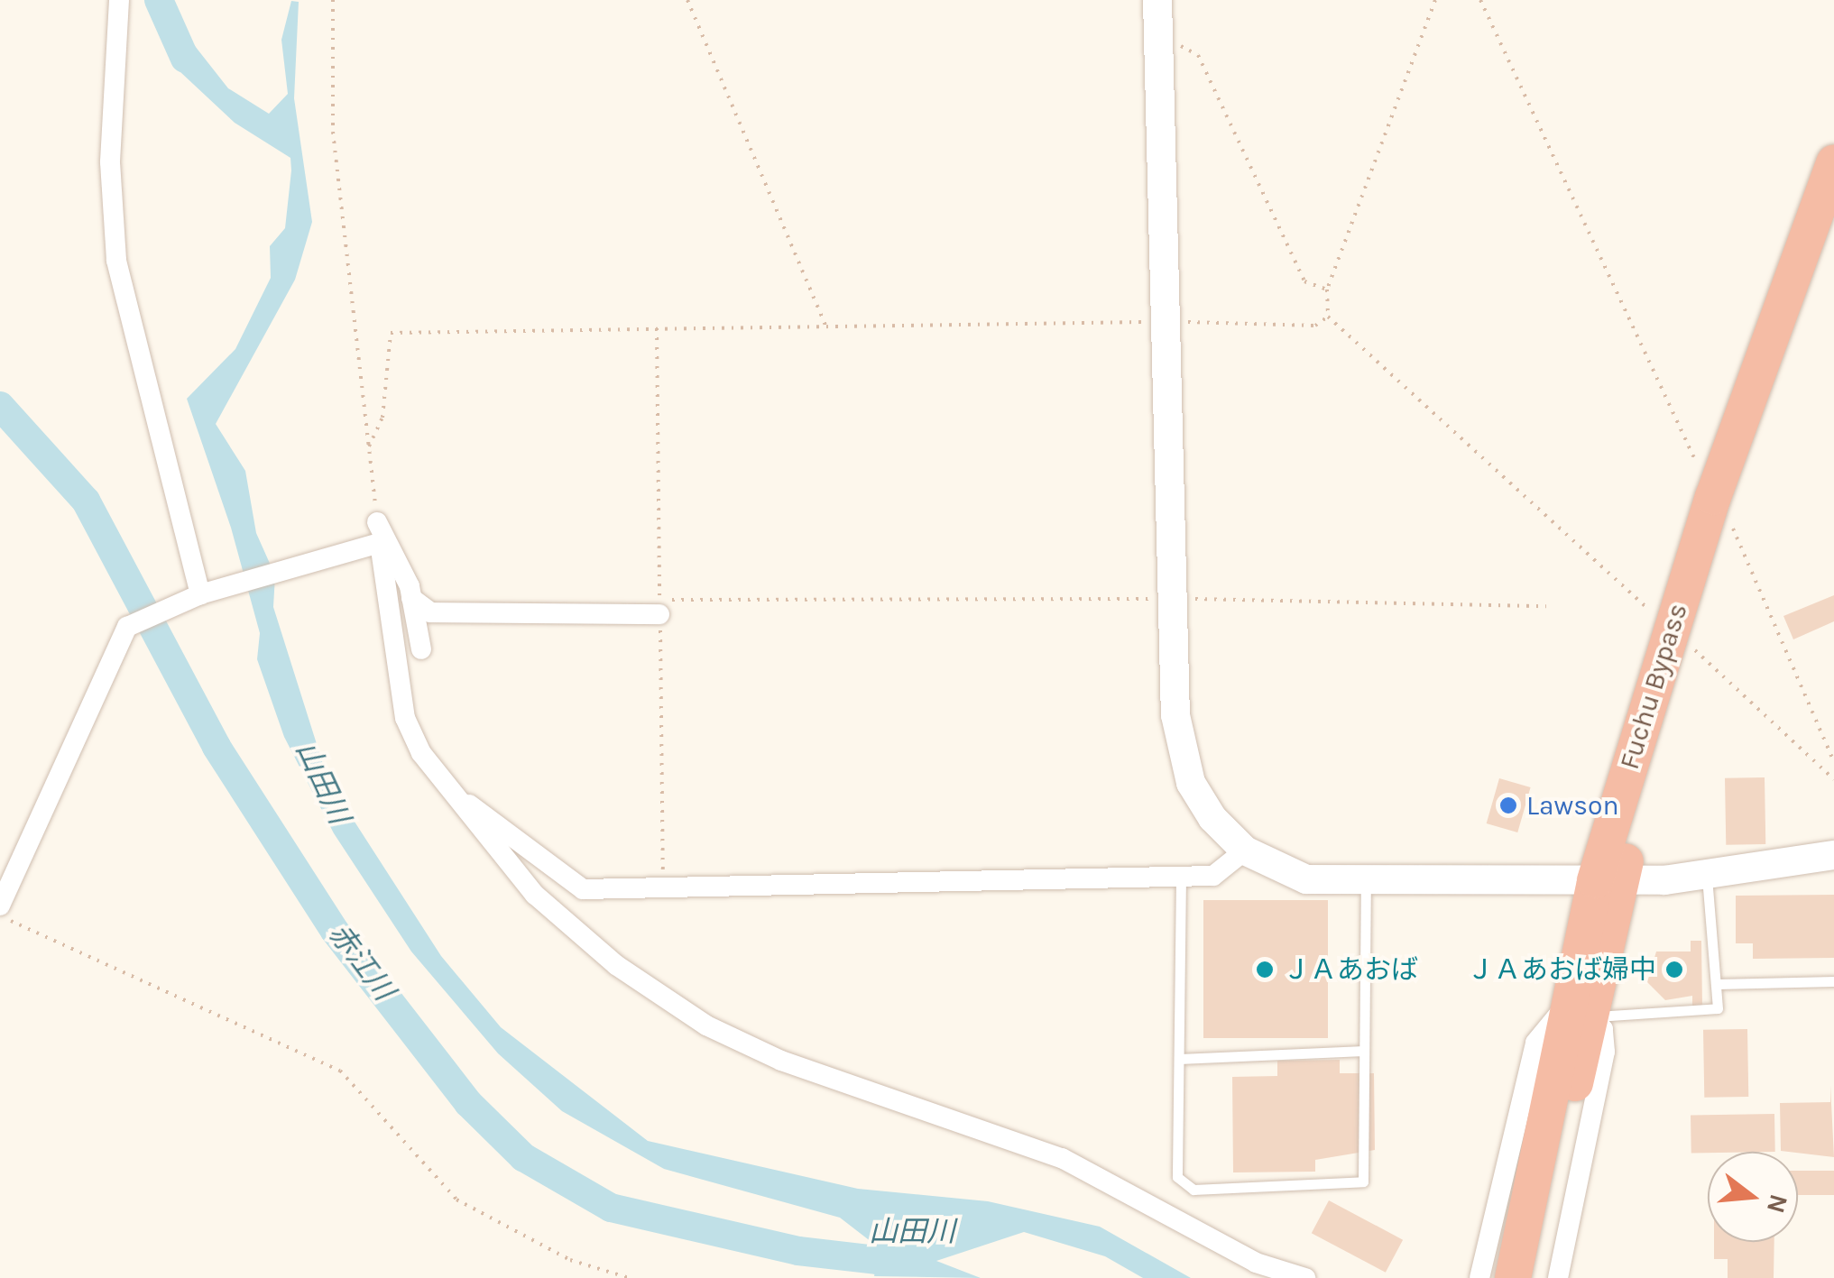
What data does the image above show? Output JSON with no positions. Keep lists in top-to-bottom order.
{
  "streets": {
    "highway": ["Fuchu Bypass"]
  },
  "water": ["山田川", "赤江川"],
  "places": ["Lawson", "ＪＡあおば", "ＪＡあおば婦中"],
  "north": "right"
}
